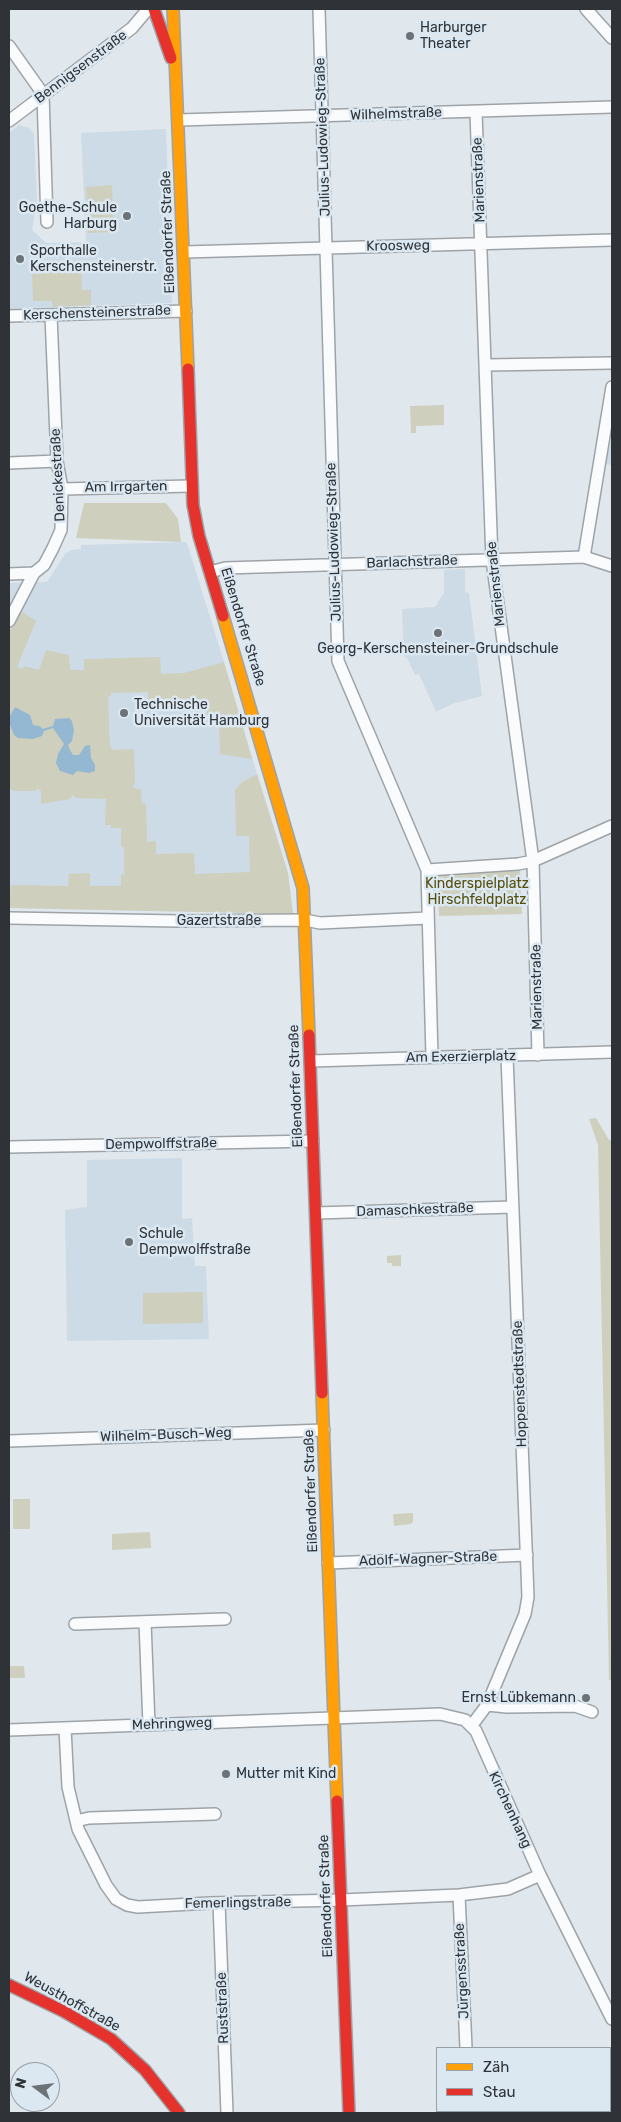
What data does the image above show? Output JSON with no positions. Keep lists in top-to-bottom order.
{
  "streets": {
    "main road": ["Eißendorfer Straße", "Weusthoffstraße"],
    "street": [
      "Bennigsenstraße",
      "Wilhelmstraße",
      "Julius-Ludowieg-Straße",
      "Marienstraße",
      "Kroosweg",
      "Kerschensteinerstraße",
      "Denickestraße",
      "Am Irrgarten",
      "Barlachstraße",
      "Gazertstraße",
      "Am Exerzierplatz",
      "Dempwolffstraße",
      "Damaschkestraße",
      "Hoppenstedtstraße",
      "Wilhelm-Busch-Weg",
      "Adolf-Wagner-Straße",
      "Mehringweg",
      "Kirchenhang",
      "Femerlingstraße",
      "Jürgensstraße",
      "Ruststraße"
    ]
  },
  "crossings": [
    ["Wilhelmstraße", "Julius-Ludowieg-Straße"],
    ["Wilhelmstraße", "Marienstraße"],
    ["Wilhelmstraße", "Eißendorfer Straße"],
    ["Julius-Ludowieg-Straße", "Kroosweg"],
    ["Julius-Ludowieg-Straße", "Barlachstraße"],
    ["Julius-Ludowieg-Straße", "Gazertstraße"],
    ["Julius-Ludowieg-Straße", "Am Exerzierplatz"],
    ["Marienstraße", "Kroosweg"],
    ["Marienstraße", "Barlachstraße"],
    ["Marienstraße", "Am Exerzierplatz"],
    ["Eißendorfer Straße", "Kroosweg"],
    ["Eißendorfer Straße", "Kerschensteinerstraße"],
    ["Eißendorfer Straße", "Am Irrgarten"],
    ["Eißendorfer Straße", "Barlachstraße"],
    ["Eißendorfer Straße", "Gazertstraße"],
    ["Eißendorfer Straße", "Am Exerzierplatz"],
    ["Eißendorfer Straße", "Dempwolffstraße"],
    ["Eißendorfer Straße", "Damaschkestraße"],
    ["Eißendorfer Straße", "Wilhelm-Busch-Weg"],
    ["Eißendorfer Straße", "Adolf-Wagner-Straße"],
    ["Eißendorfer Straße", "Mehringweg"],
    ["Eißendorfer Straße", "Femerlingstraße"],
    ["Kerschensteinerstraße", "Denickestraße"],
    ["Denickestraße", "Am Irrgarten"],
    ["Am Exerzierplatz", "Hoppenstedtstraße"],
    ["Damaschkestraße", "Hoppenstedtstraße"],
    ["Hoppenstedtstraße", "Adolf-Wagner-Straße"],
    ["Hoppenstedtstraße", "Kirchenhang"],
    ["Mehringweg", "Femerlingstraße"],
    ["Kirchenhang", "Femerlingstraße"],
    ["Femerlingstraße", "Jürgensstraße"],
    ["Femerlingstraße", "Ruststraße"]
  ],
  "parks": ["Kinderspielplatz Hirschfeldplatz"],
  "places": [
    "Harburger Theater",
    "Goethe-Schule Harburg",
    "Sporthalle Kerschensteinerstr.",
    "Georg-Kerschensteiner-Grundschule",
    "Technische Universität Hamburg",
    "Schule Dempwolffstraße",
    "Ernst Lübkemann",
    "Mutter mit Kind"
  ],
  "legend": ["Zäh", "Stau"],
  "north": "left"
}
